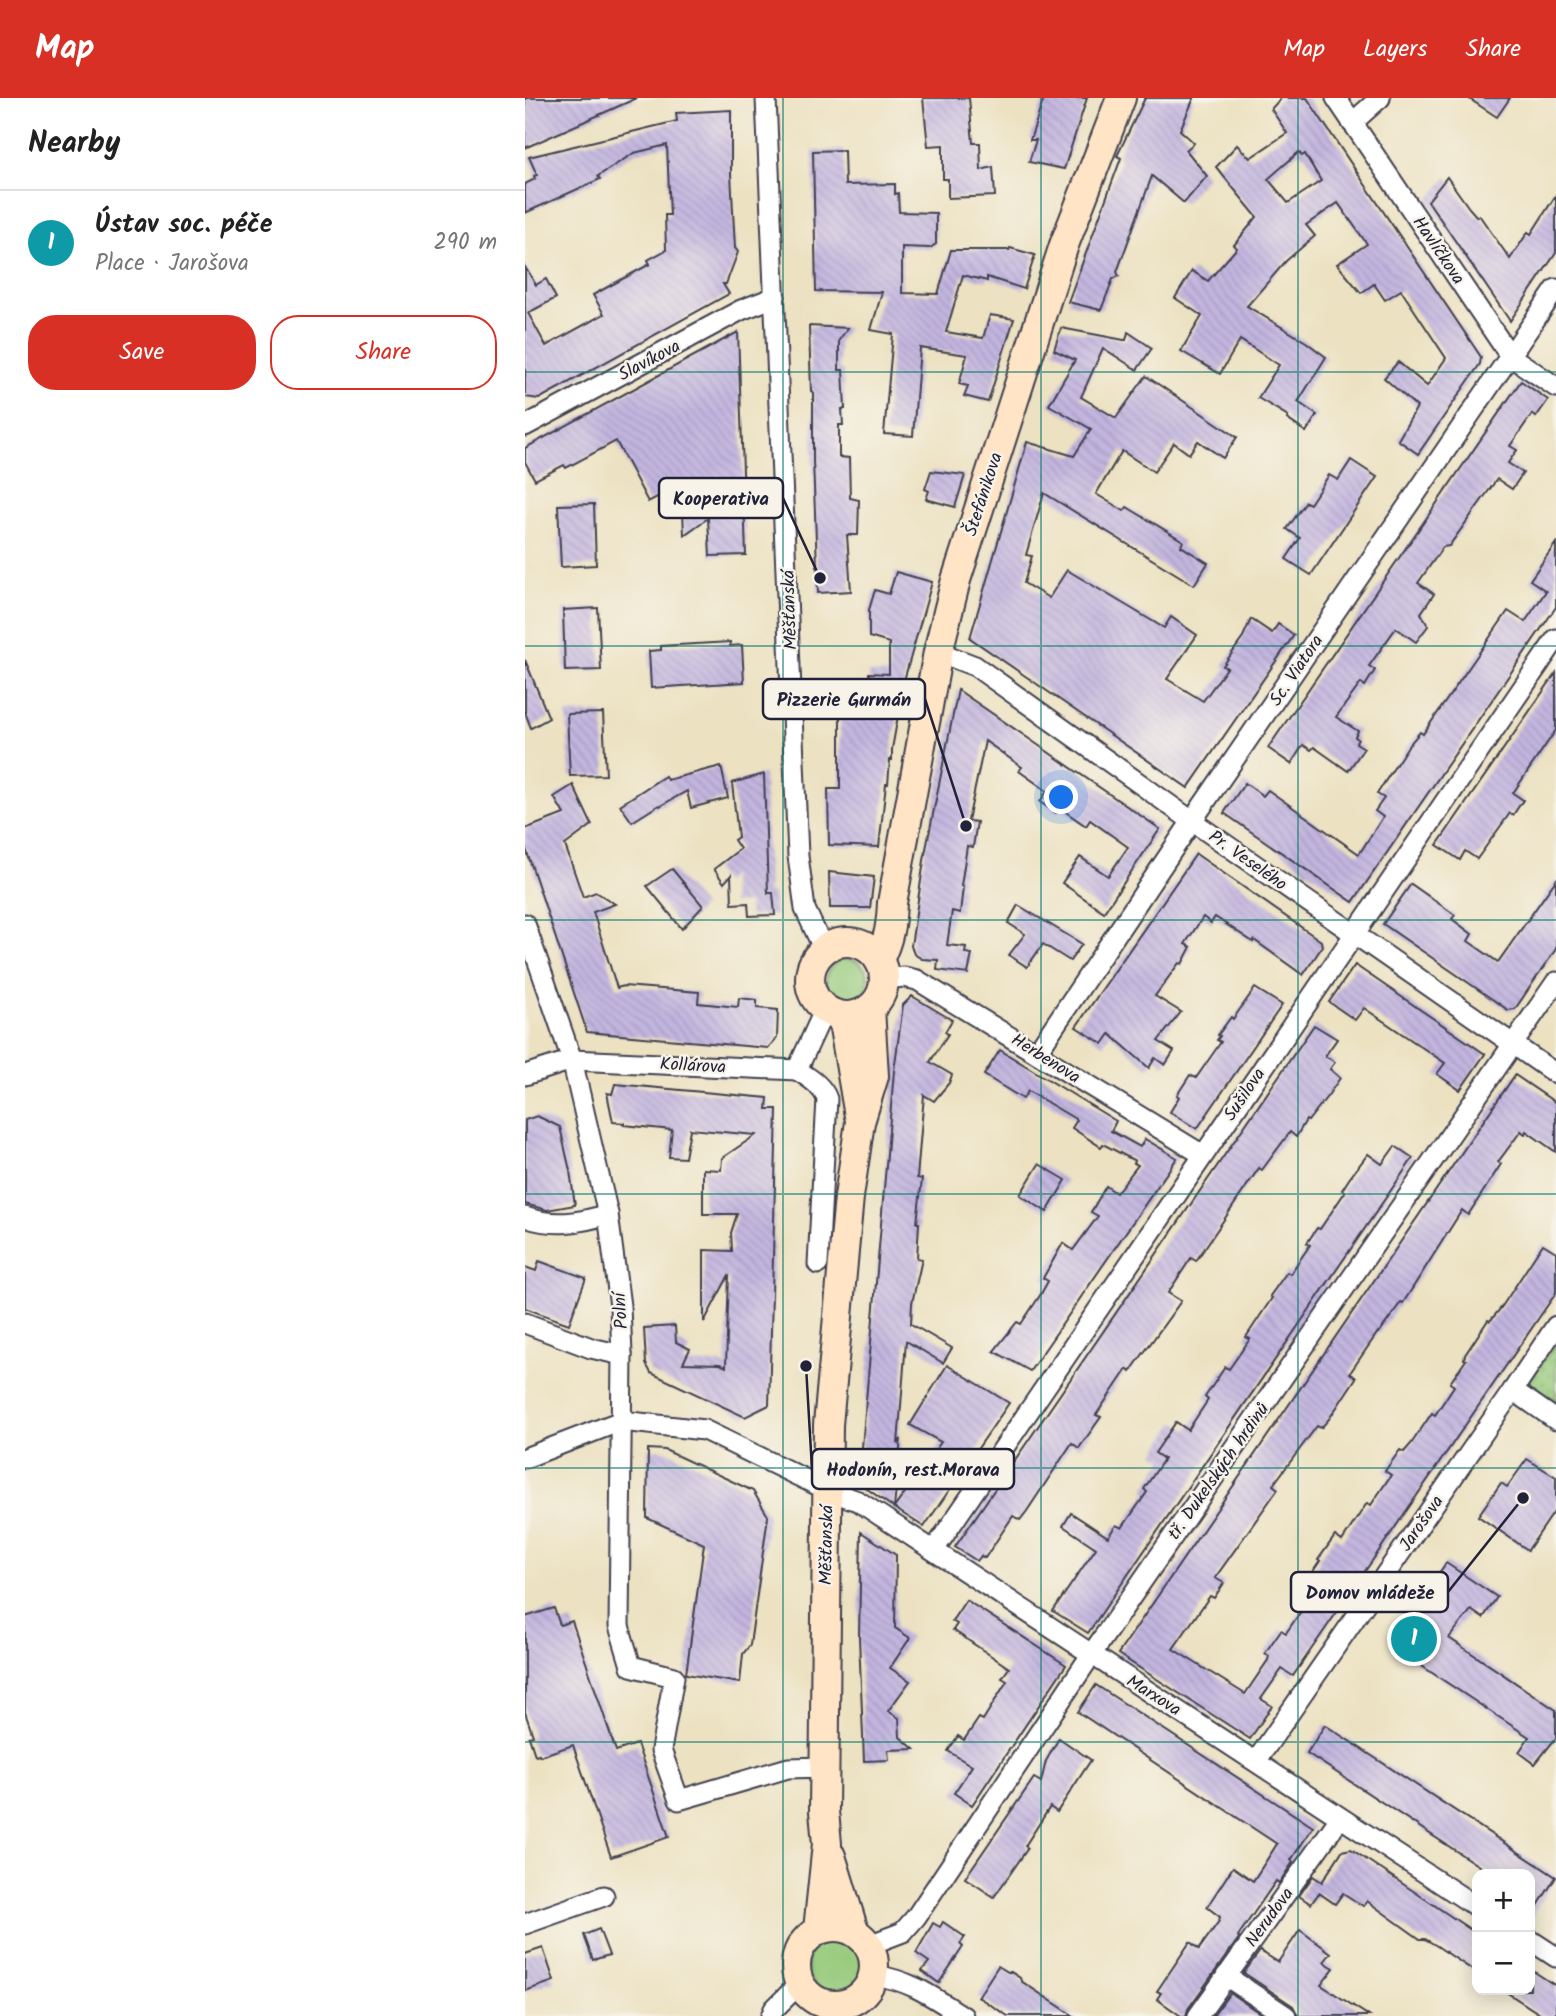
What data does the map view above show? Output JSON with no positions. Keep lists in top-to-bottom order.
{
  "streets": {
    "main road": ["Štefánikova", "Měšťanská"],
    "street": [
      "Havlíčkova",
      "Slavíkova",
      "Sc. Viatora",
      "Pr. Veselého",
      "Herbenova",
      "Kollárova",
      "Sušilova",
      "Polní",
      "tř. Dukelských hrdinů",
      "Jarošova",
      "Marxova",
      "Nerudova"
    ]
  },
  "crossings": [
    ["Havlíčkova", "Sc. Viatora"],
    ["Slavíkova", "Měšťanská"],
    ["Štefánikova", "Měšťanská"],
    ["Štefánikova", "Pr. Veselého"],
    ["Štefánikova", "Herbenova"],
    ["Měšťanská", "Herbenova"],
    ["Měšťanská", "Polní"],
    ["Měšťanská", "tř. Dukelských hrdinů"],
    ["Měšťanská", "Marxova"],
    ["Sc. Viatora", "Pr. Veselého"],
    ["Sc. Viatora", "Herbenova"],
    ["Pr. Veselého", "Sušilova"],
    ["Pr. Veselého", "tř. Dukelských hrdinů"],
    ["Herbenova", "Sušilova"],
    ["Kollárova", "Polní"],
    ["Sušilova", "Marxova"],
    ["Polní", "Marxova"],
    ["tř. Dukelských hrdinů", "Marxova"],
    ["Jarošova", "Marxova"],
    ["Marxova", "Nerudova"]
  ],
  "places": [
    "Kooperativa",
    "Pizzerie Gurmán",
    "Hodonín, rest.Morava",
    "Domov mládeže"
  ],
  "page": {
    "header": "Map",
    "nav": ["Map", "Layers", "Share"],
    "heading": "Nearby",
    "list": [
      {
        "mark": "1",
        "name": "Ústav soc. péče",
        "note": "Place · Jarošova",
        "value": "290 m"
      }
    ],
    "buttons": ["Save", "Share"],
    "pins": "1",
    "map_buttons": ["+", "−"]
  }
}
